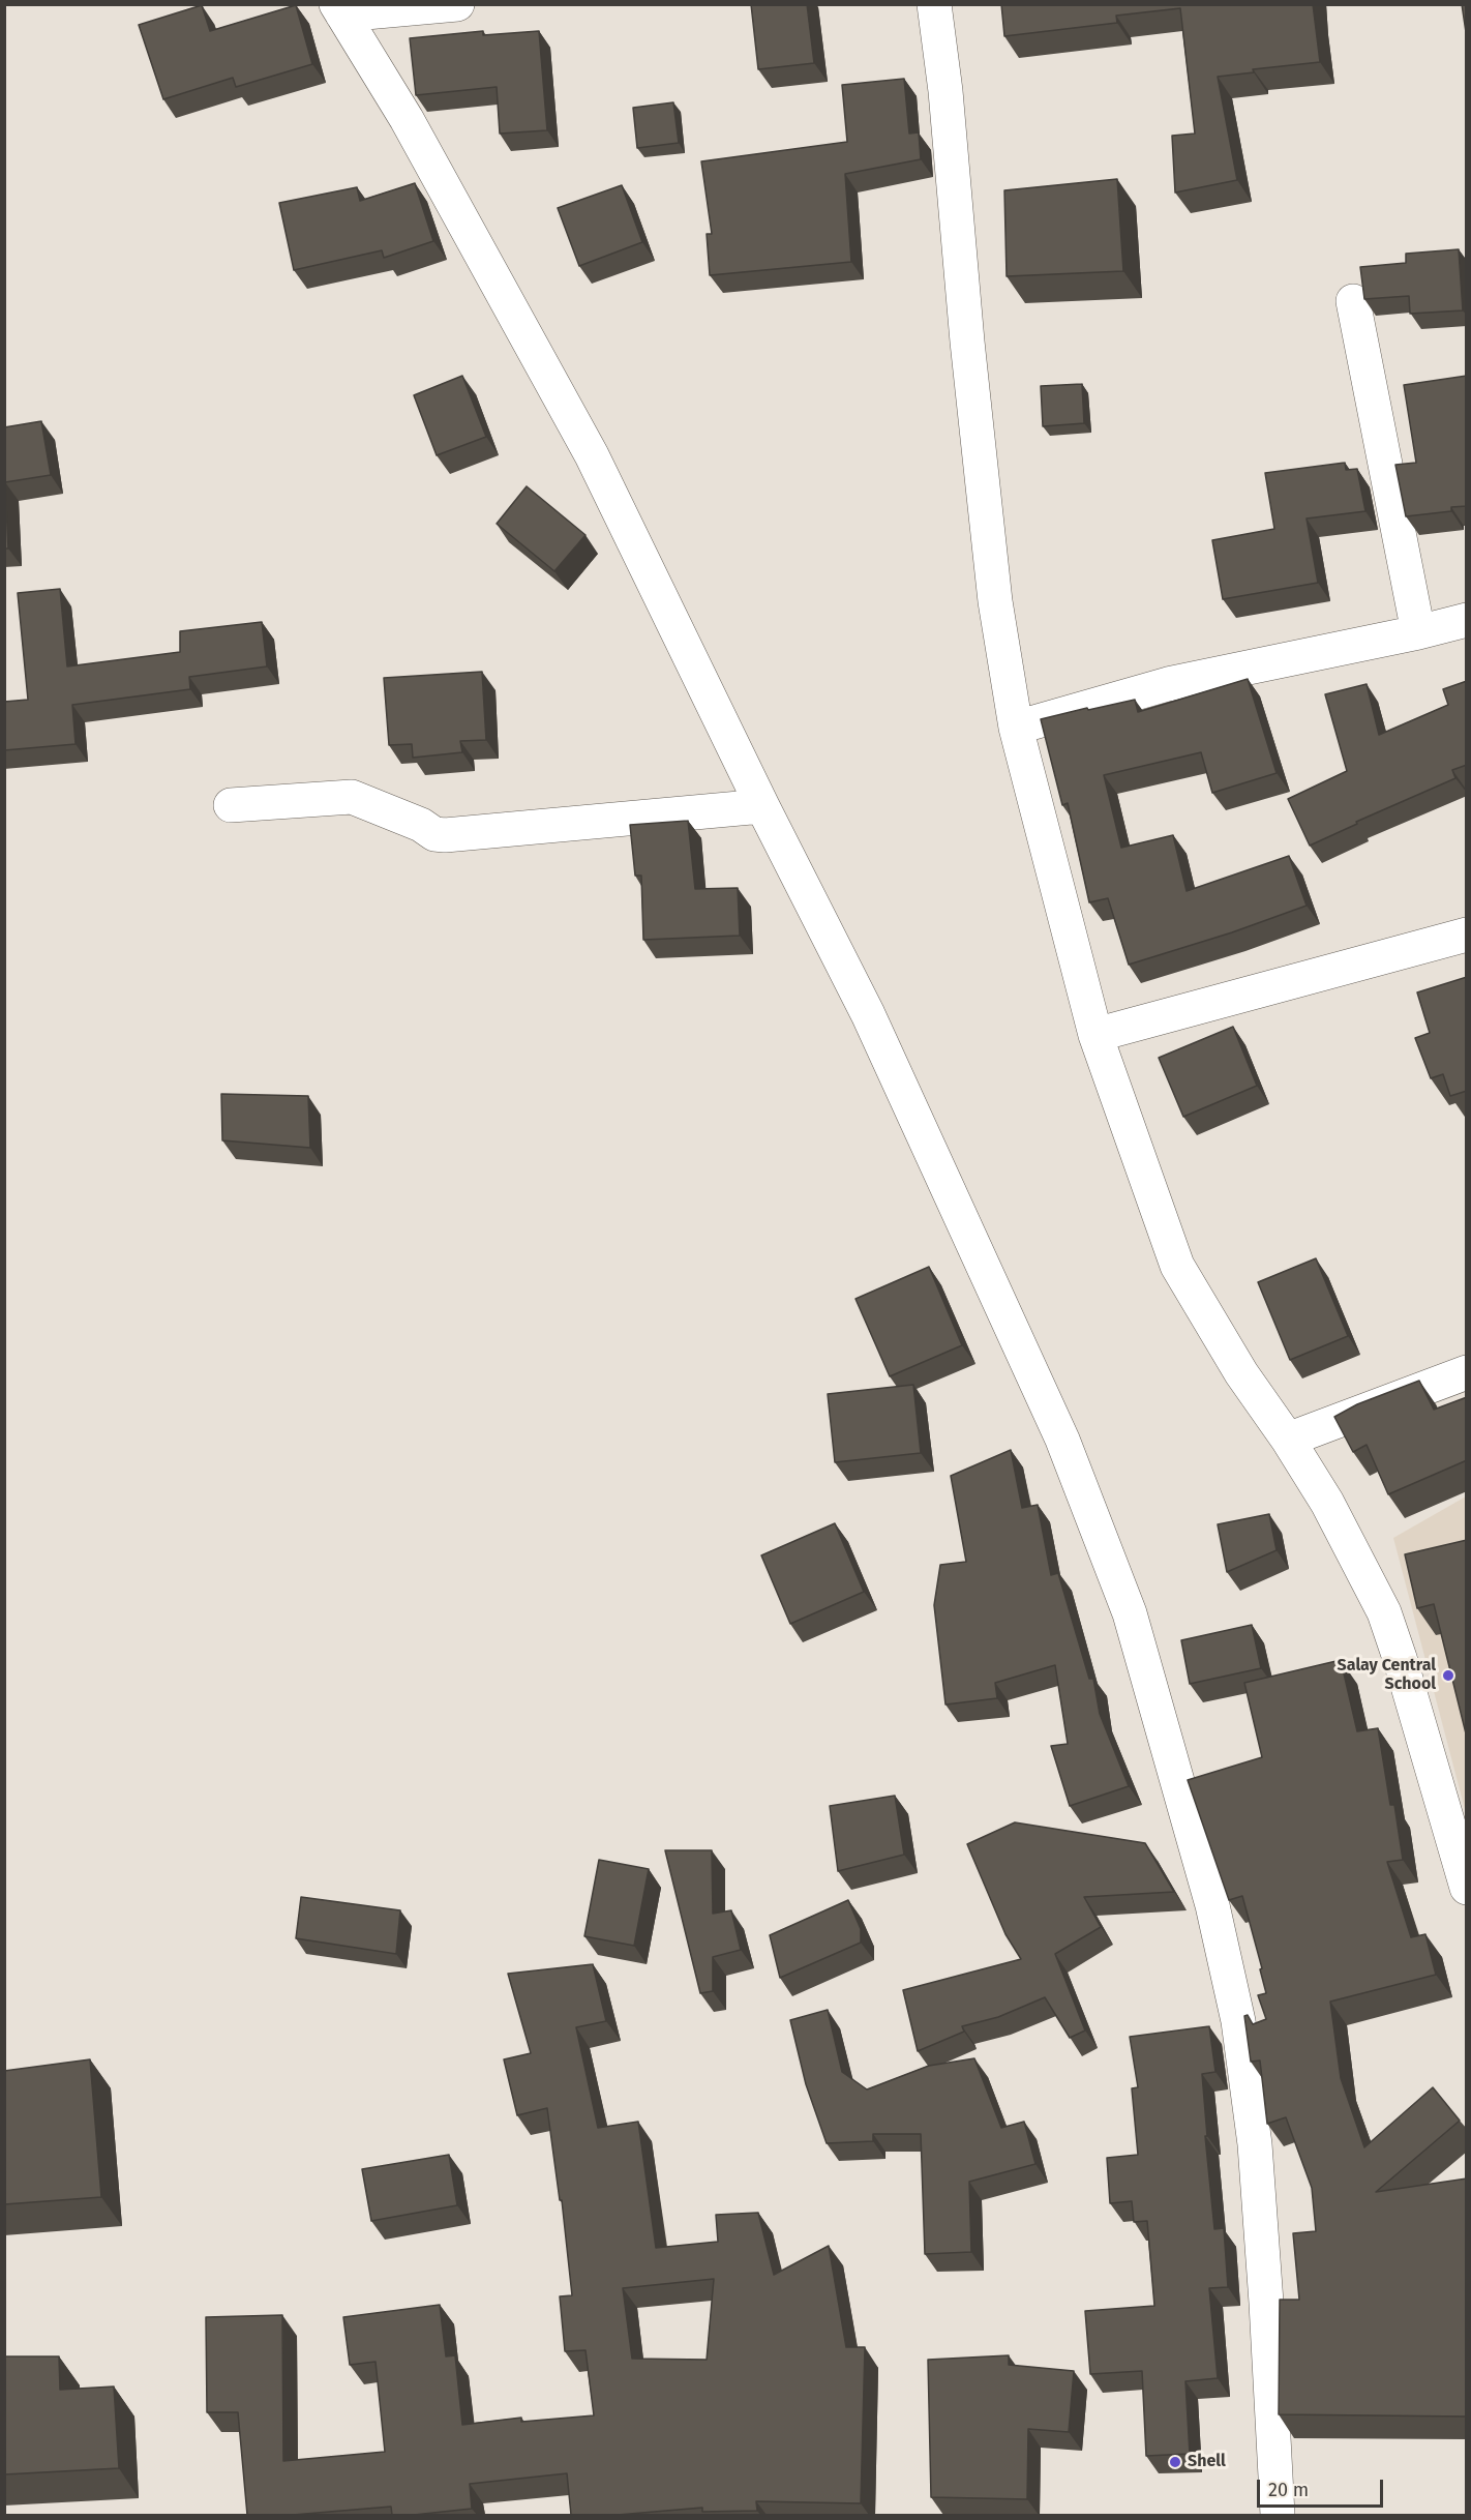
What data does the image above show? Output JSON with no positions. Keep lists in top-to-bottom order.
{
  "places": ["Salay Central School", "Shell"],
  "scale_bar": "20 m"
}
